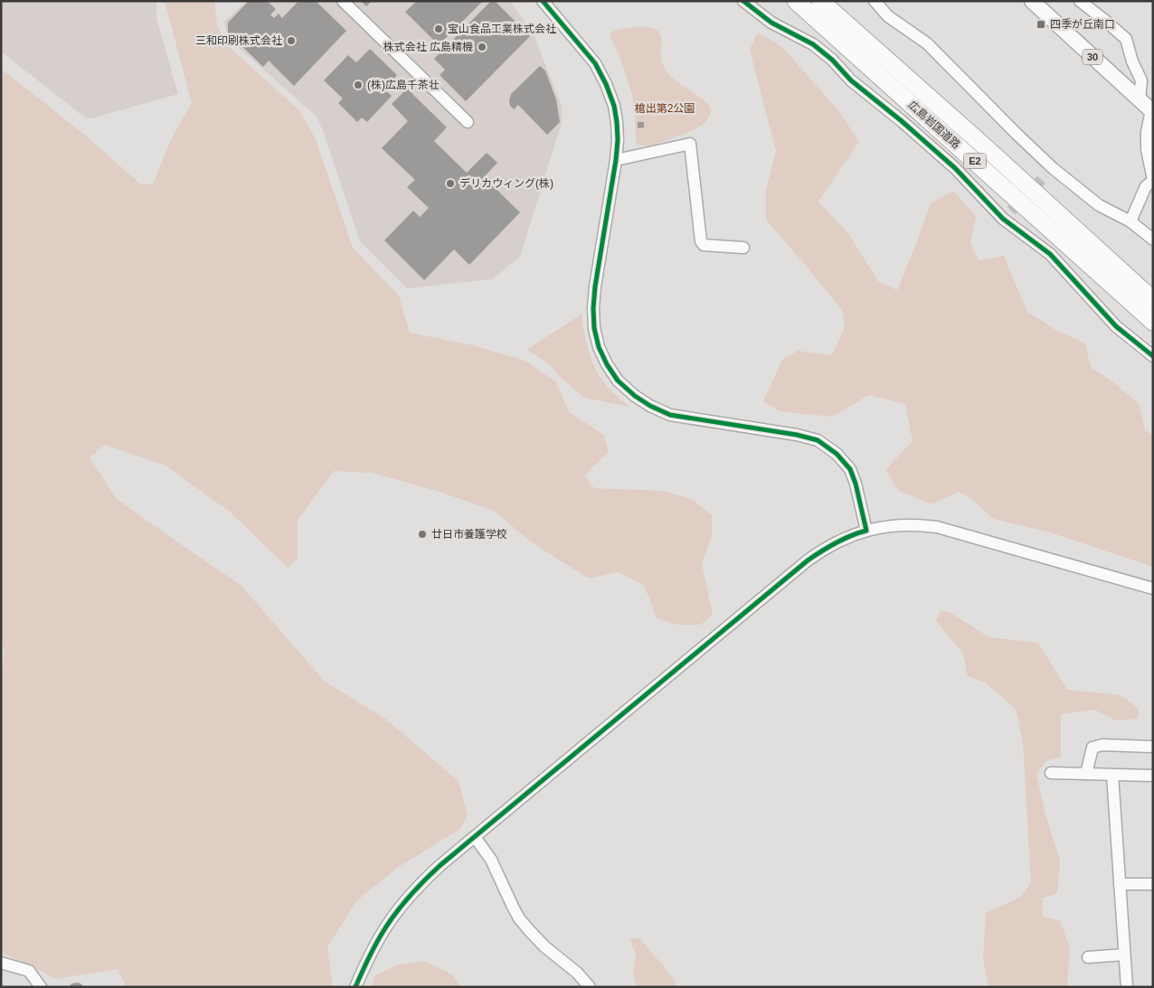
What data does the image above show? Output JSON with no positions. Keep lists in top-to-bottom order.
{
  "streets": {
    "highway": ["広島岩国道路", "E2"],
    "main road": ["30"]
  },
  "parks": ["槍出第2公園"],
  "places": {
    "transit": ["四季が丘南口"],
    "other": [
      "宝山食品工業株式会社",
      "三和印刷株式会社",
      "株式会社 広島精機",
      "(株)広島千茶壮",
      "デリカウィング(株)",
      "廿日市養護学校"
    ]
  }
}
